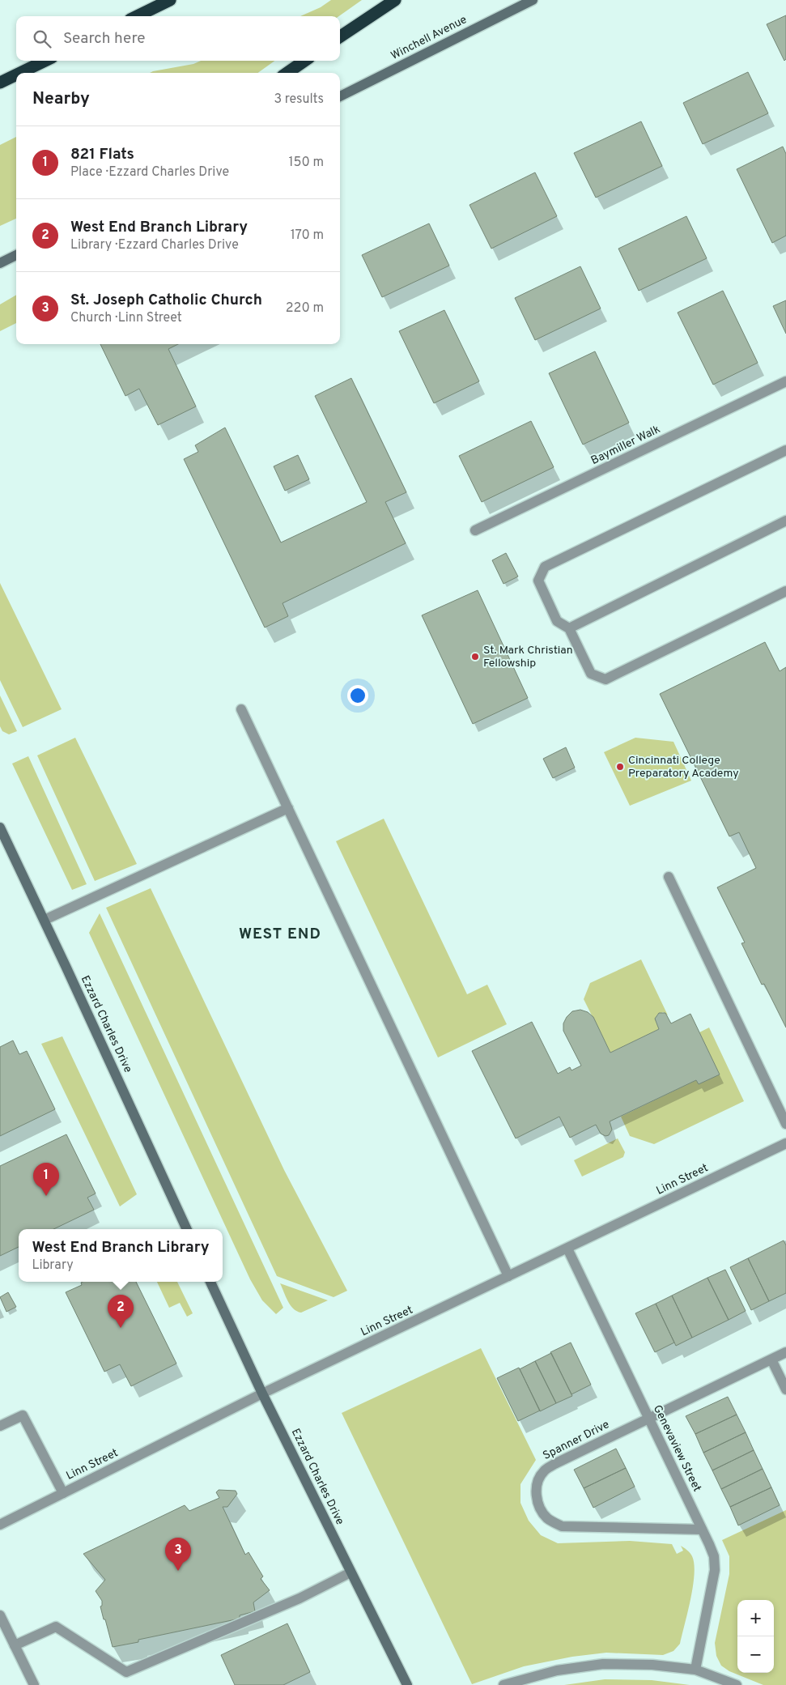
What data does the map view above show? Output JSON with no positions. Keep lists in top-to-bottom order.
{
  "streets": {
    "main road": ["Winchell Avenue", "Ezzard Charles Drive"],
    "street": [
      "Baymiller Walk",
      "Linn Street",
      "Spanner Drive",
      "Genevaview Street"
    ]
  },
  "crossings": [
    ["Ezzard Charles Drive", "Linn Street"],
    ["Linn Street", "Genevaview Street"],
    ["Spanner Drive", "Genevaview Street"]
  ],
  "districts": ["WEST END"],
  "places": ["St. Mark Christian Fellowship", "Cincinnati College Preparatory Academy"],
  "page": {
    "search": "Search here",
    "heading": ["Nearby", "3 results"],
    "list": [
      {
        "mark": "1",
        "name": "821 Flats",
        "note": "Place · Ezzard Charles Drive",
        "value": "150 m"
      },
      {
        "mark": "2",
        "name": "West End Branch Library",
        "note": "Library · Ezzard Charles Drive",
        "value": "170 m"
      },
      {
        "mark": "3",
        "name": "St. Joseph Catholic Church",
        "note": "Church · Linn Street",
        "value": "220 m"
      }
    ],
    "pins": ["1", "2", "3"],
    "popup": ["West End Branch Library", "Library"],
    "map_buttons": ["+", "−"]
  }
}
